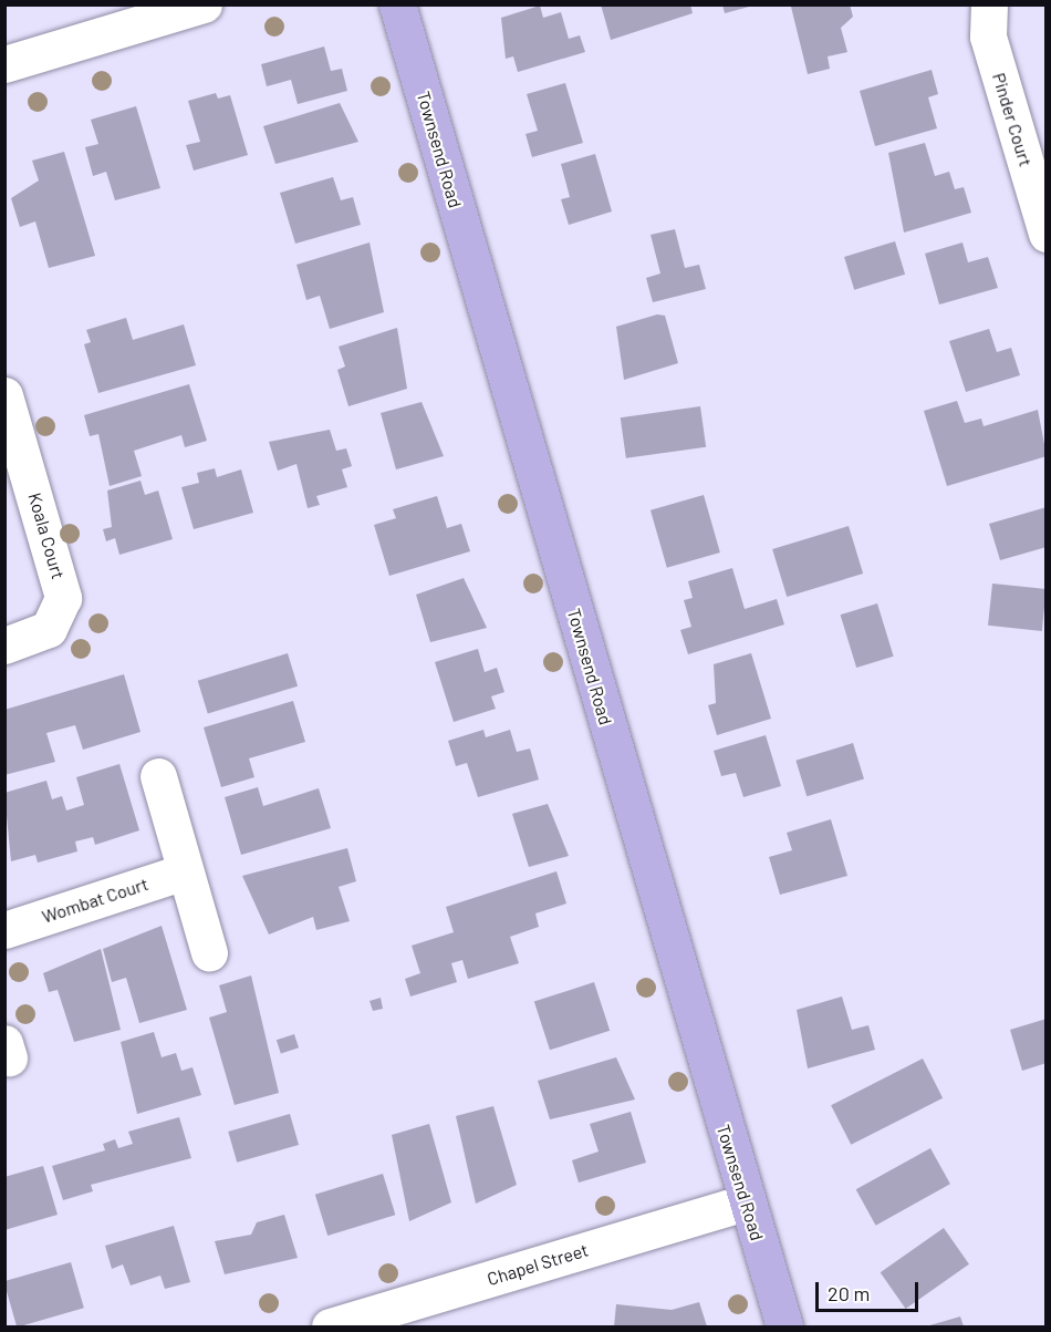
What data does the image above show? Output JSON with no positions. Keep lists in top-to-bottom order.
{
  "streets": {
    "main road": ["Townsend Road"],
    "street": [
      "Pinder Court",
      "Koala Court",
      "Wombat Court",
      "Chapel Street"
    ]
  },
  "crossings": [
    ["Townsend Road", "Chapel Street"]
  ],
  "scale_bar": "20 m"
}
